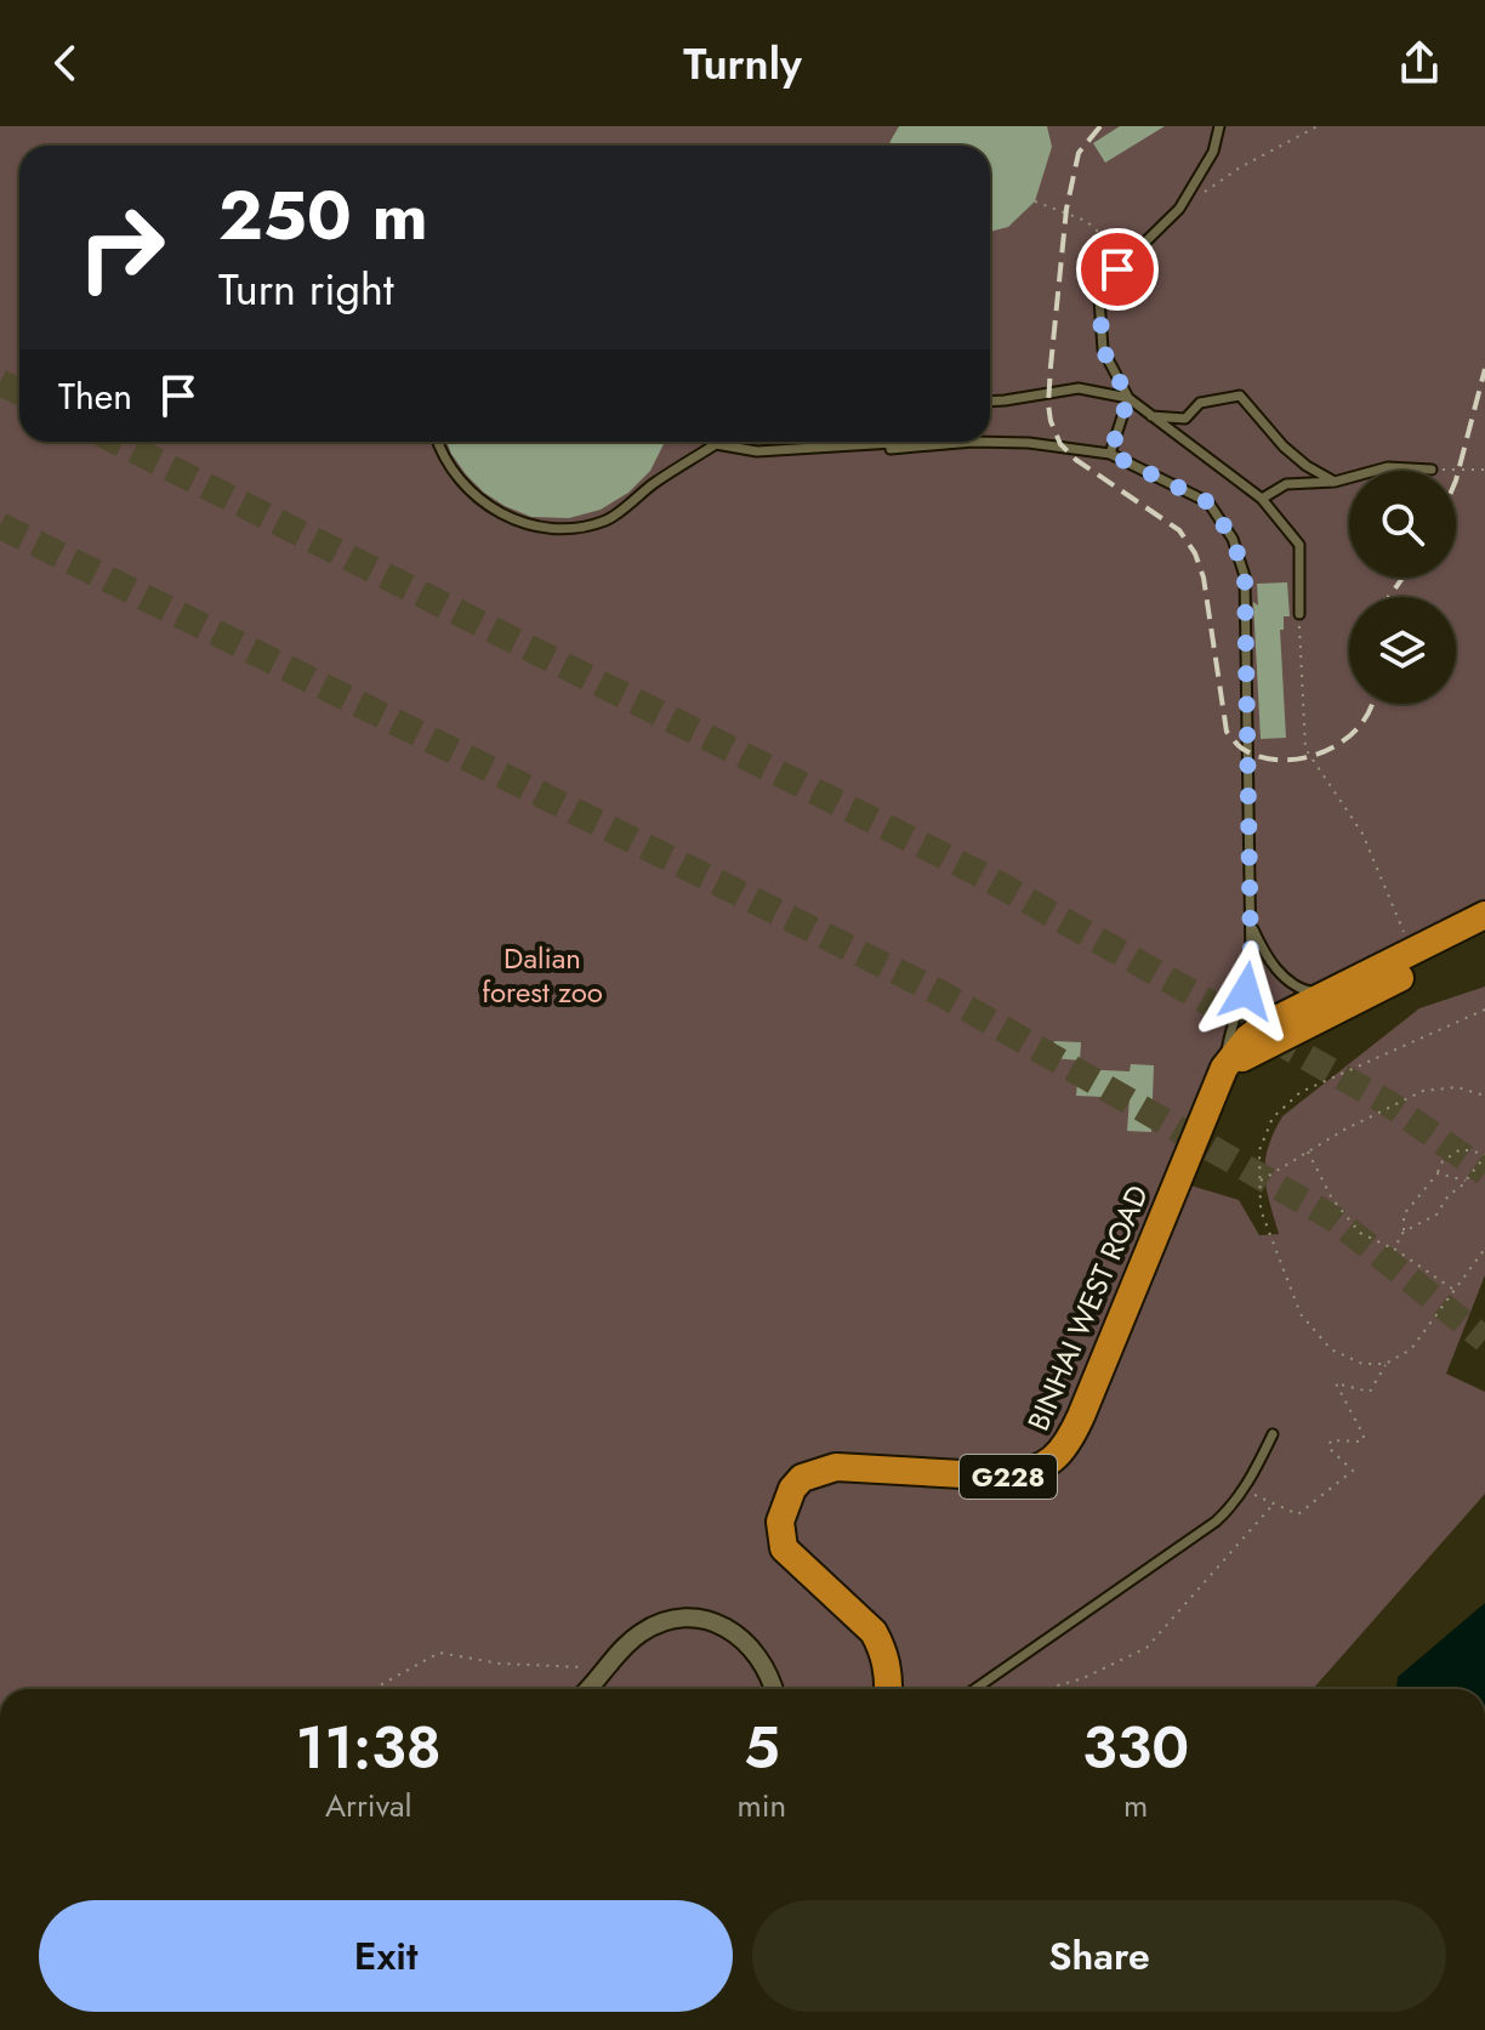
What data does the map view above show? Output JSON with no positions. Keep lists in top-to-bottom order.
{
  "streets": {
    "highway": ["BINHAI WEST ROAD", "G228"]
  },
  "parks": ["Dalian forest zoo"],
  "page": {
    "header": "Turnly",
    "turn": ["250 m", "Turn right"],
    "then": "Then",
    "eta": [
      "11:38",
      "Arrival",
      "5",
      "min",
      "330",
      "m"
    ],
    "buttons": ["Exit", "Share"]
  }
}
